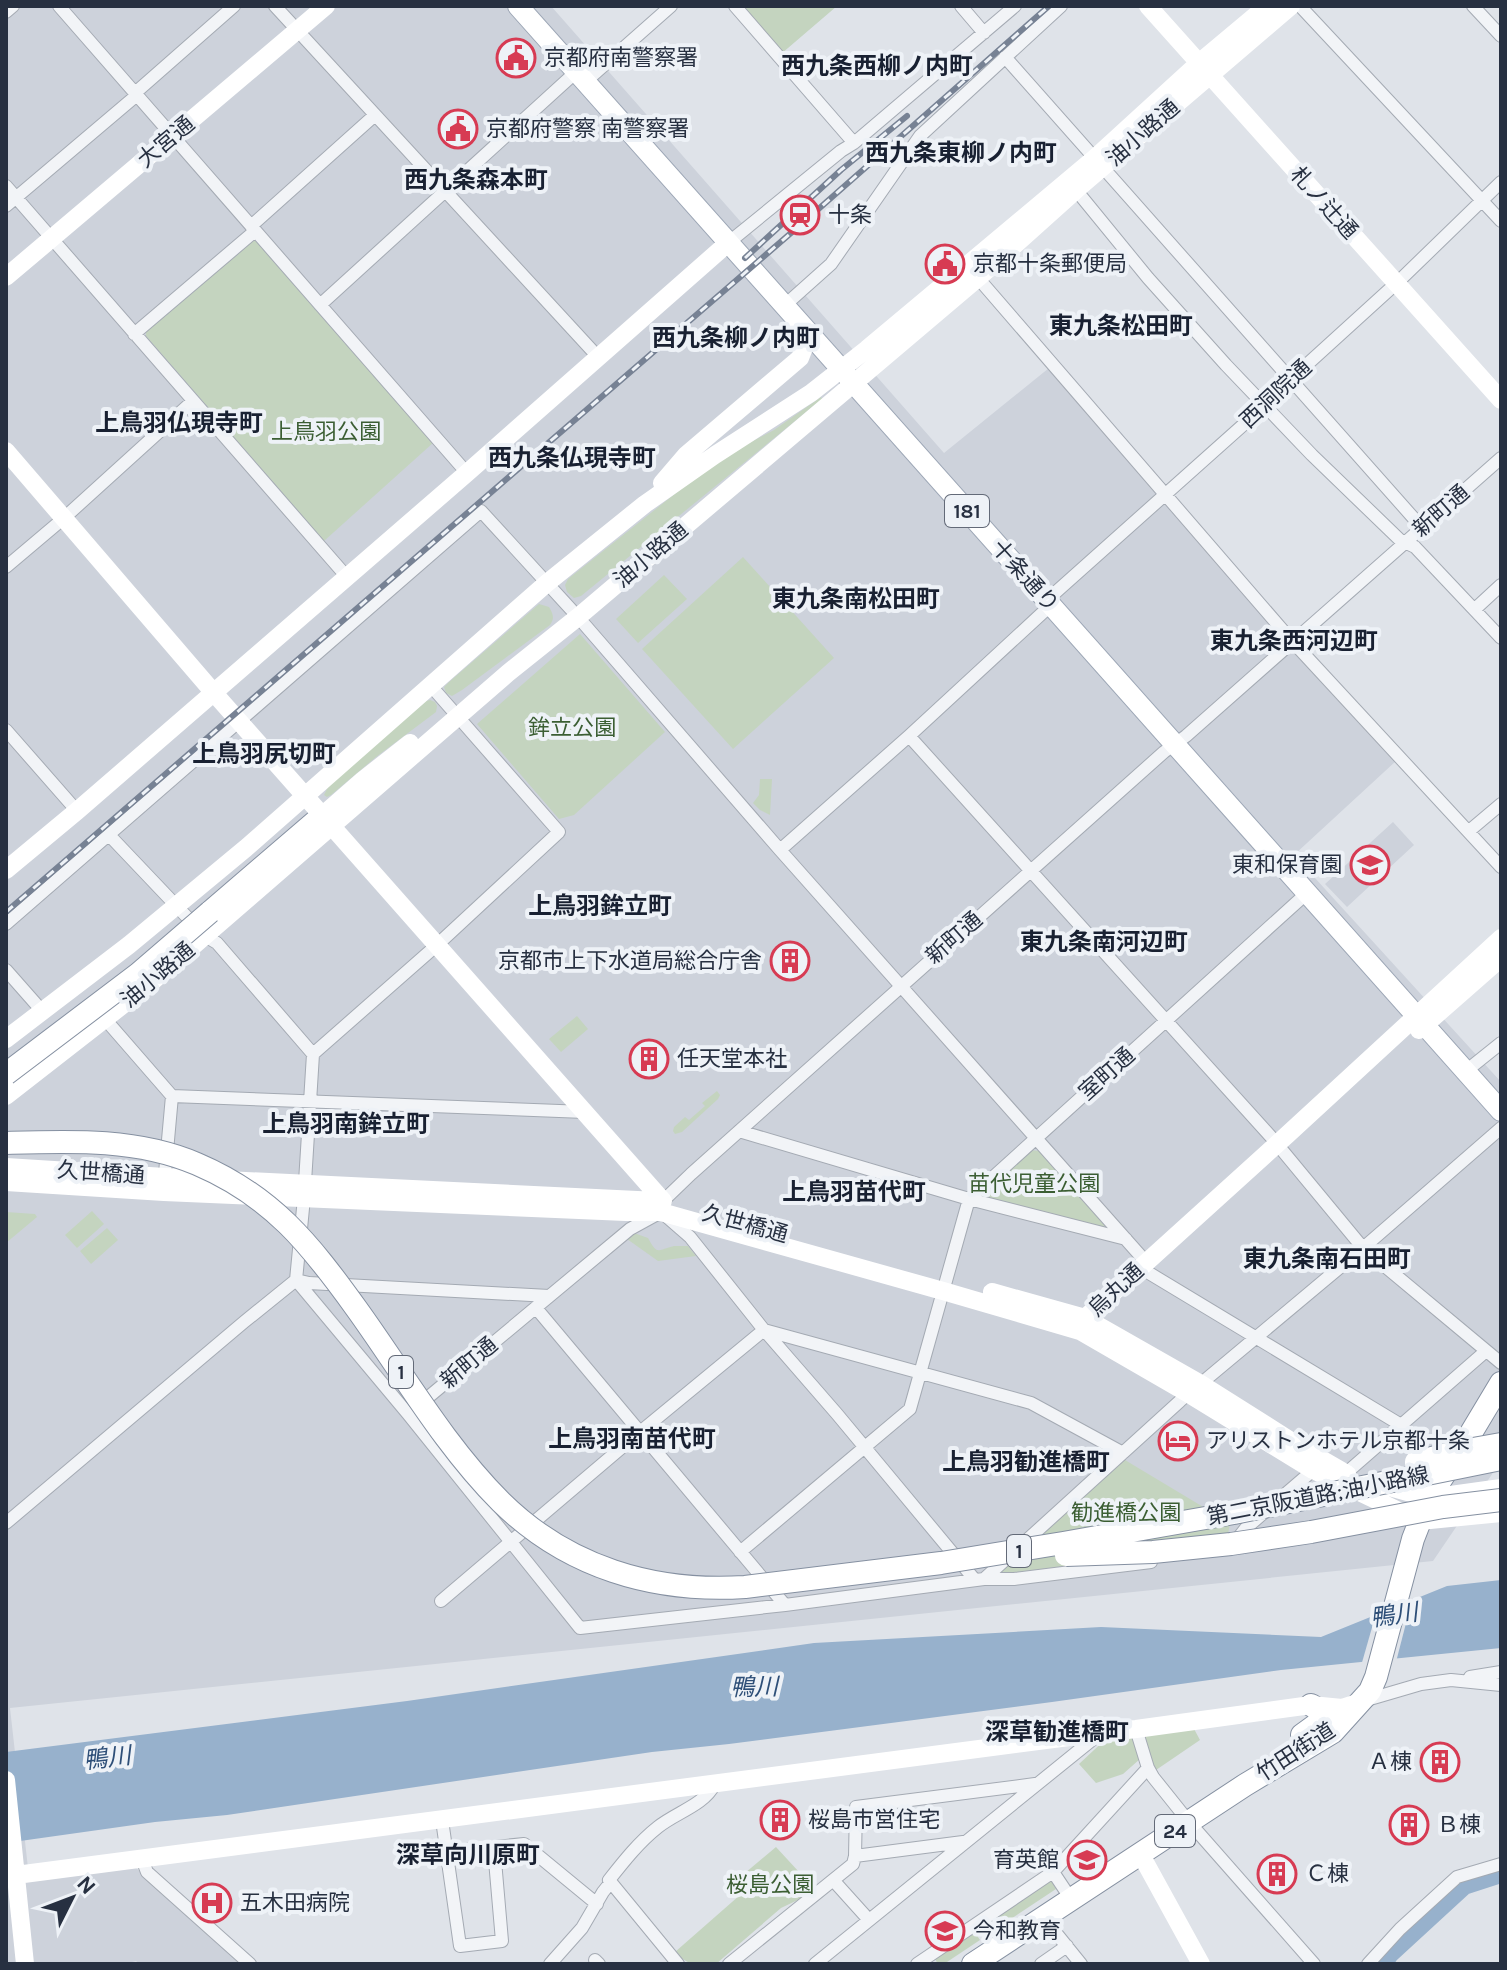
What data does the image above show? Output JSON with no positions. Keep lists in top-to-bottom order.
{
  "streets": {
    "highway": [
      "1",
      "第二京阪道路;油小路線",
      "竹田街道",
      "24"
    ],
    "main road": ["181", "十条通り"],
    "street": [
      "油小路通",
      "大宮通",
      "札ノ辻通",
      "西洞院通",
      "新町通",
      "室町通",
      "久世橋通",
      "烏丸通"
    ]
  },
  "crossings": [
    ["油小路通", "札ノ辻通"],
    ["油小路通", "十条通り"],
    ["札ノ辻通", "西洞院通"],
    ["西洞院通", "十条通り"],
    ["新町通", "十条通り"],
    ["新町通", "久世橋通"],
    ["十条通り", "室町通"],
    ["十条通り", "烏丸通"],
    ["久世橋通", "烏丸通"],
    ["久世橋通", "竹田街道"]
  ],
  "districts": [
    "西九条西柳ノ内町",
    "西九条東柳ノ内町",
    "西九条森本町",
    "東九条松田町",
    "西九条柳ノ内町",
    "上鳥羽仏現寺町",
    "西九条仏現寺町",
    "東九条南松田町",
    "東九条西河辺町",
    "上鳥羽尻切町",
    "上鳥羽鉾立町",
    "東九条南河辺町",
    "上鳥羽南鉾立町",
    "上鳥羽苗代町",
    "東九条南石田町",
    "上鳥羽南苗代町",
    "上鳥羽勧進橋町",
    "深草勧進橋町",
    "深草向川原町"
  ],
  "water": ["鴨川"],
  "parks": [
    "上鳥羽公園",
    "鉾立公園",
    "苗代児童公園",
    "勧進橋公園",
    "桜島公園"
  ],
  "places": {
    "public building": ["京都府南警察署", "京都府警察 南警察署", "京都十条郵便局"],
    "station": ["十条"],
    "school or university": ["東和保育園", "育英館", "今和教育"],
    "building": [
      "京都市上下水道局総合庁舎",
      "任天堂本社",
      "Ａ棟",
      "桜島市営住宅",
      "Ｂ棟",
      "Ｃ棟"
    ],
    "hotel": ["アリストンホテル京都十条"],
    "hospital": ["五木田病院"]
  },
  "north": "top right"
}
